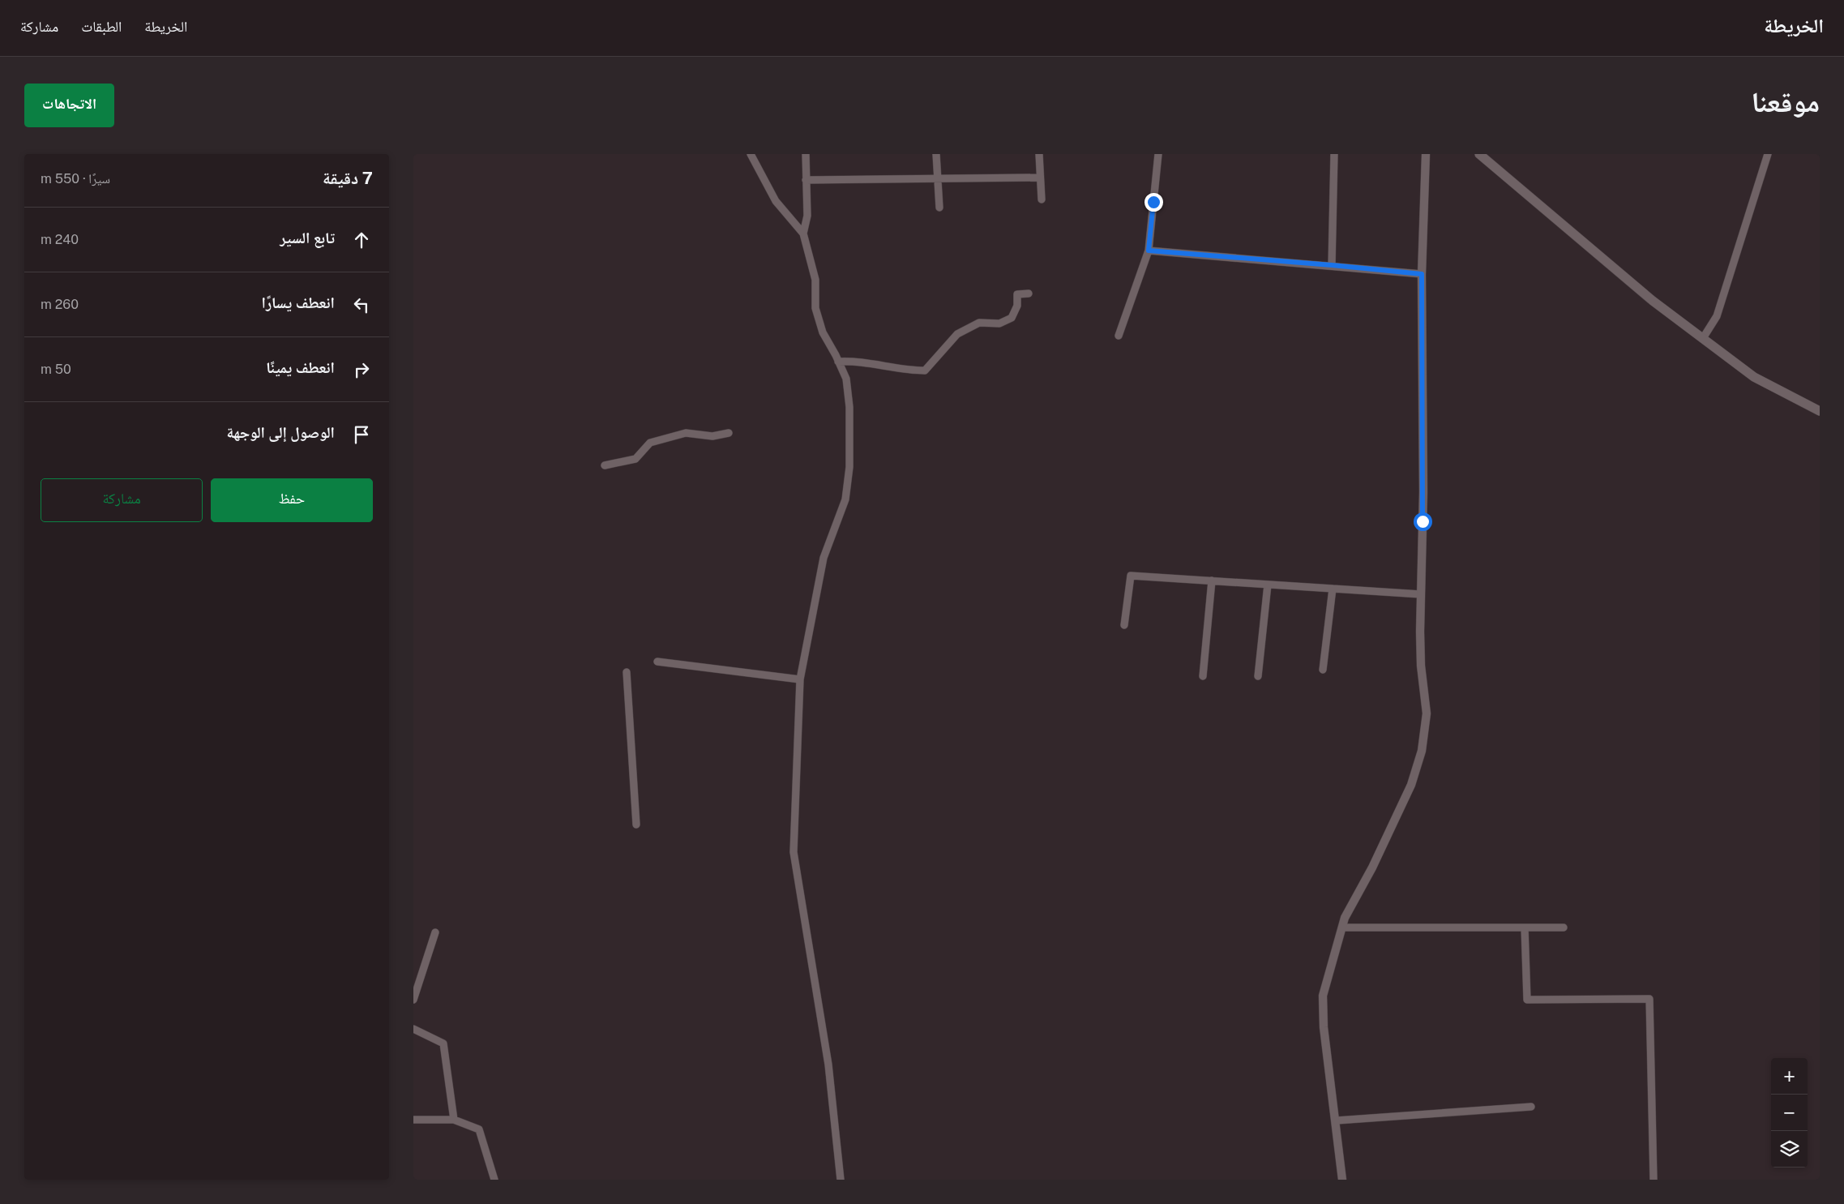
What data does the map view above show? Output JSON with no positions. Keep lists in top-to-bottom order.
{
  "page": {
    "header": "الخريطة",
    "nav": ["الخريطة", "الطبقات", "مشاركة"],
    "title": "موقعنا",
    "buttons": [
      "الاتجاهات",
      ["حفظ", "مشاركة"]
    ],
    "heading": ["7 دقيقة", "سيرًا · 550 m"],
    "list": [
      ["تابع السير", "240 m"],
      ["انعطف يسارًا", "260 m"],
      ["انعطف يمينًا", "50 m"],
      "الوصول إلى الوجهة"
    ],
    "map_buttons": ["+", "−"]
  }
}
